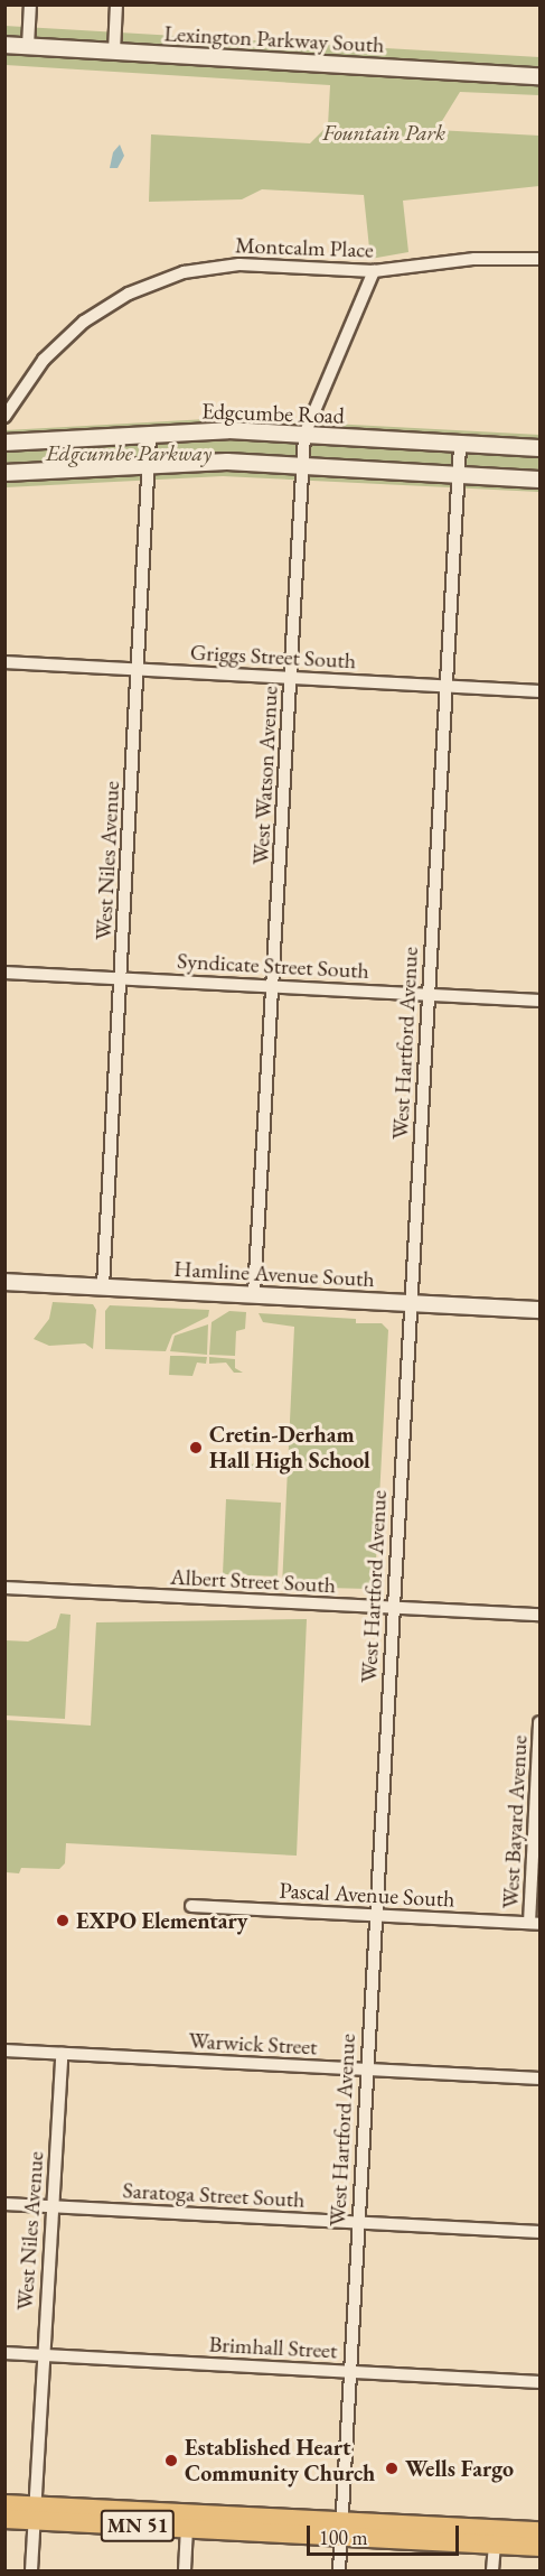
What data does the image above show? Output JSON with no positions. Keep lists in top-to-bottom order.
{
  "streets": {
    "main road": ["MN 51"],
    "street": [
      "Lexington Parkway South",
      "Montcalm Place",
      "Edgcumbe Road",
      "Griggs Street South",
      "West Watson Avenue",
      "West Niles Avenue",
      "Syndicate Street South",
      "West Hartford Avenue",
      "Hamline Avenue South",
      "Albert Street South",
      "West Bayard Avenue",
      "Pascal Avenue South",
      "Warwick Street",
      "Saratoga Street South",
      "Brimhall Street"
    ]
  },
  "crossings": [
    ["Montcalm Place", "West Watson Avenue"],
    ["Edgcumbe Road", "West Watson Avenue"],
    ["Edgcumbe Road", "West Niles Avenue"],
    ["Edgcumbe Road", "West Hartford Avenue"],
    ["Griggs Street South", "West Watson Avenue"],
    ["Griggs Street South", "West Niles Avenue"],
    ["Griggs Street South", "West Hartford Avenue"],
    ["West Watson Avenue", "Syndicate Street South"],
    ["West Watson Avenue", "Hamline Avenue South"],
    ["West Niles Avenue", "Syndicate Street South"],
    ["West Niles Avenue", "Hamline Avenue South"],
    ["West Niles Avenue", "Warwick Street"],
    ["West Niles Avenue", "Saratoga Street South"],
    ["West Niles Avenue", "Brimhall Street"],
    ["West Niles Avenue", "MN 51"],
    ["Syndicate Street South", "West Hartford Avenue"],
    ["West Hartford Avenue", "Hamline Avenue South"],
    ["West Hartford Avenue", "Albert Street South"],
    ["West Hartford Avenue", "Pascal Avenue South"],
    ["West Hartford Avenue", "Warwick Street"],
    ["West Hartford Avenue", "Saratoga Street South"],
    ["West Hartford Avenue", "Brimhall Street"],
    ["West Hartford Avenue", "MN 51"],
    ["West Bayard Avenue", "Pascal Avenue South"]
  ],
  "parks": ["Fountain Park", "Edgcumbe Parkway"],
  "places": [
    "Cretin-Derham Hall High School",
    "EXPO Elementary",
    "Established Heart Community Church",
    "Wells Fargo"
  ],
  "scale_bar": "100 m"
}
